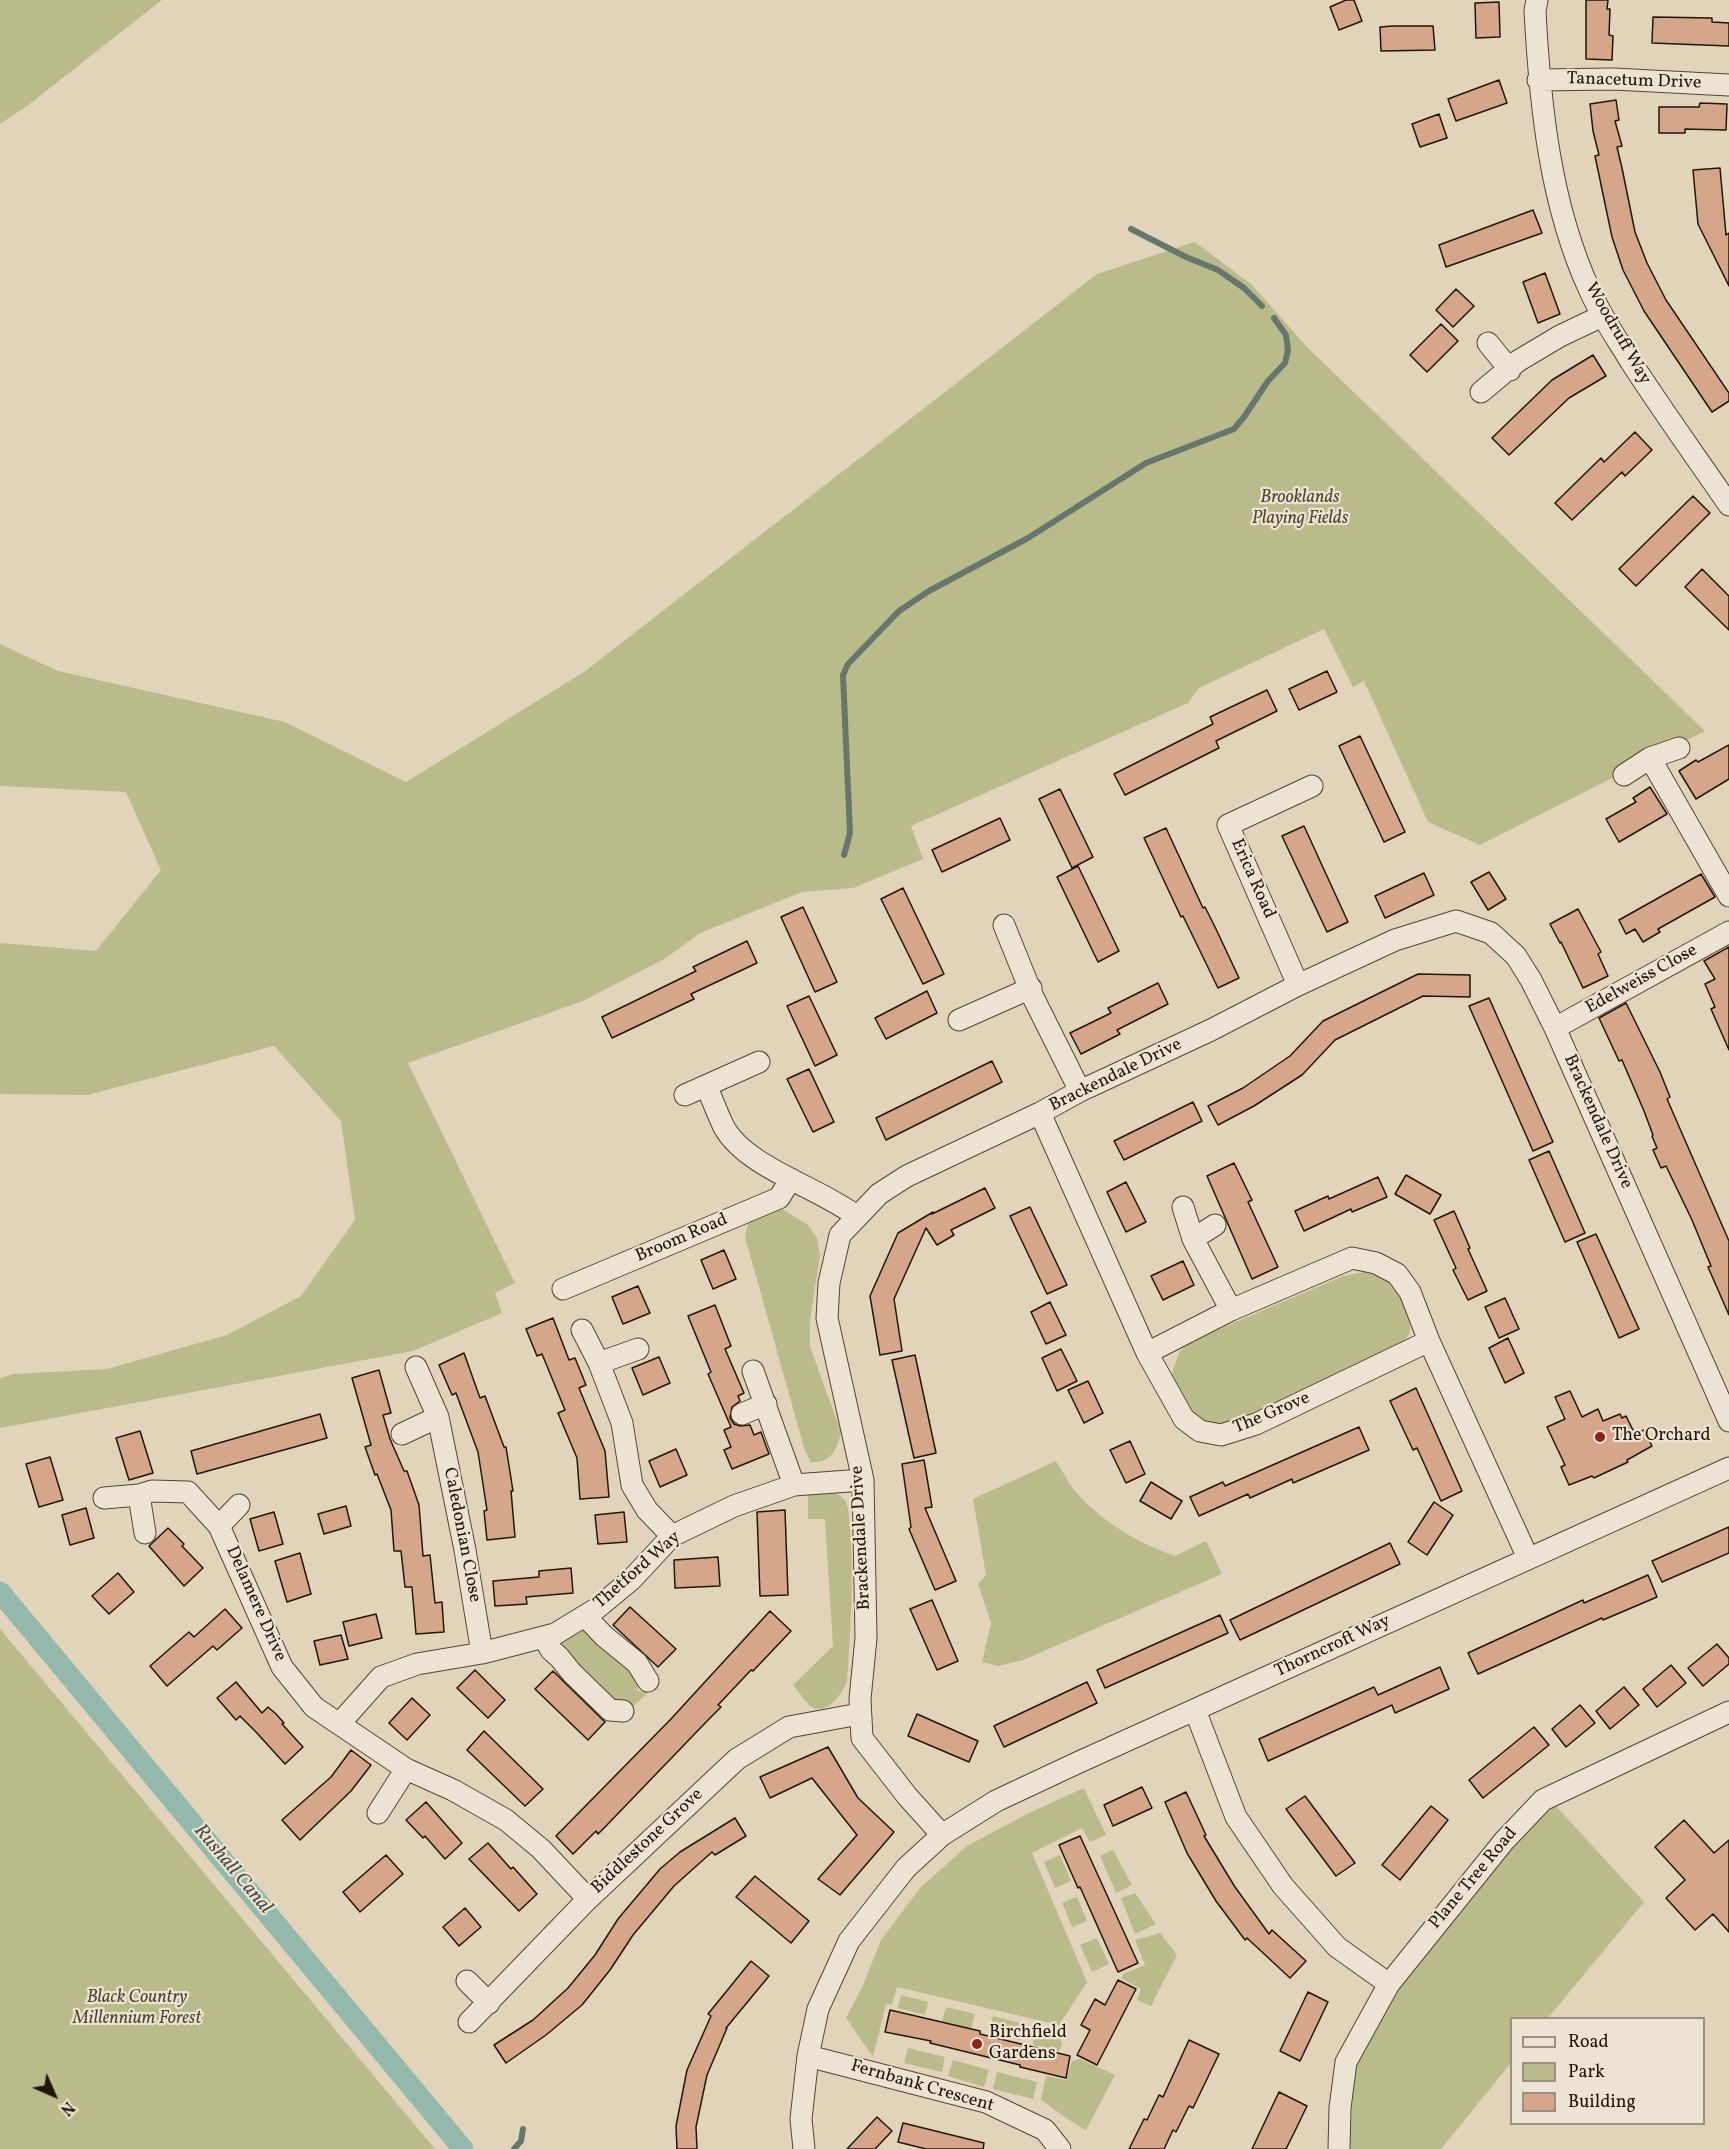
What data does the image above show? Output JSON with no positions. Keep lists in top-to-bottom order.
{
  "streets": {
    "street": [
      "Tanacetum Drive",
      "Woodruff Way",
      "Erica Road",
      "Edelweiss Close",
      "Brackendale Drive",
      "Broom Road",
      "The Grove",
      "Caledonian Close",
      "Thetford Way",
      "Delamere Drive",
      "Thorncroft Way",
      "Biddlestone Grove",
      "Plane Tree Road",
      "Fernbank Crescent"
    ]
  },
  "crossings": [
    ["Tanacetum Drive", "Woodruff Way"],
    ["Erica Road", "Brackendale Drive"],
    ["Edelweiss Close", "Brackendale Drive"],
    ["Brackendale Drive", "The Grove"],
    ["Brackendale Drive", "Thetford Way"],
    ["Brackendale Drive", "Thorncroft Way"],
    ["Brackendale Drive", "Biddlestone Grove"],
    ["Caledonian Close", "Thetford Way"],
    ["Thetford Way", "Delamere Drive"],
    ["Delamere Drive", "Biddlestone Grove"],
    ["Thorncroft Way", "Fernbank Crescent"]
  ],
  "water": ["Rushall Canal"],
  "parks": ["Brooklands Playing Fields", "Black Country Millennium Forest"],
  "places": ["The Orchard", "Birchfield Gardens"],
  "legend": ["Road", "Park", "Building"],
  "north": "bottom right"
}
